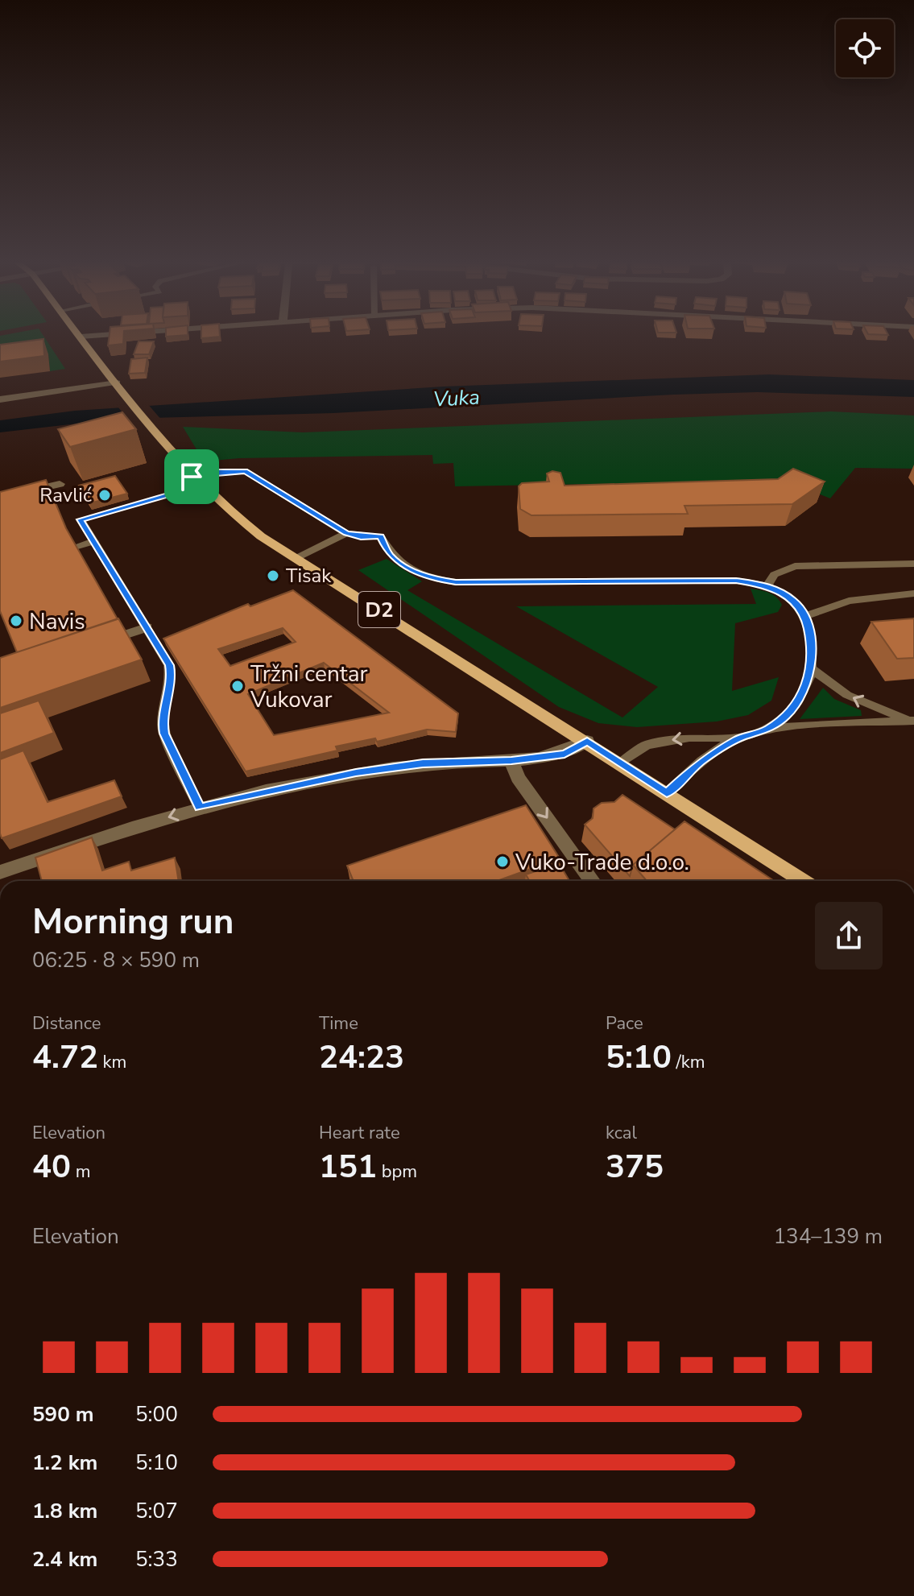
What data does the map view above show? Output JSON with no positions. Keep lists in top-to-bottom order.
{
  "streets": {
    "main road": ["D2"]
  },
  "water": ["Vuka"],
  "places": [
    "Ravlić",
    "Tisak",
    "Navis",
    "Tržni centar Vukovar",
    "Vuko-Trade d.o.o."
  ],
  "page": {
    "heading": ["Morning run", "06:25 · 8 × 590 m"],
    "stats": [
      ["Distance", "4.72 km"],
      ["Time", "24:23"],
      ["Pace", "5:10 /km"],
      ["Elevation", "40 m"],
      ["Heart rate", "151 bpm"],
      ["kcal", "375"]
    ],
    "chart": ["Elevation", "134–139 m"],
    "list": [
      {
        "name": "590 m",
        "note": "5:00"
      },
      {
        "name": "1.2 km",
        "note": "5:10"
      },
      {
        "name": "1.8 km",
        "note": "5:07"
      },
      {
        "name": "2.4 km",
        "note": "5:33"
      }
    ]
  }
}
